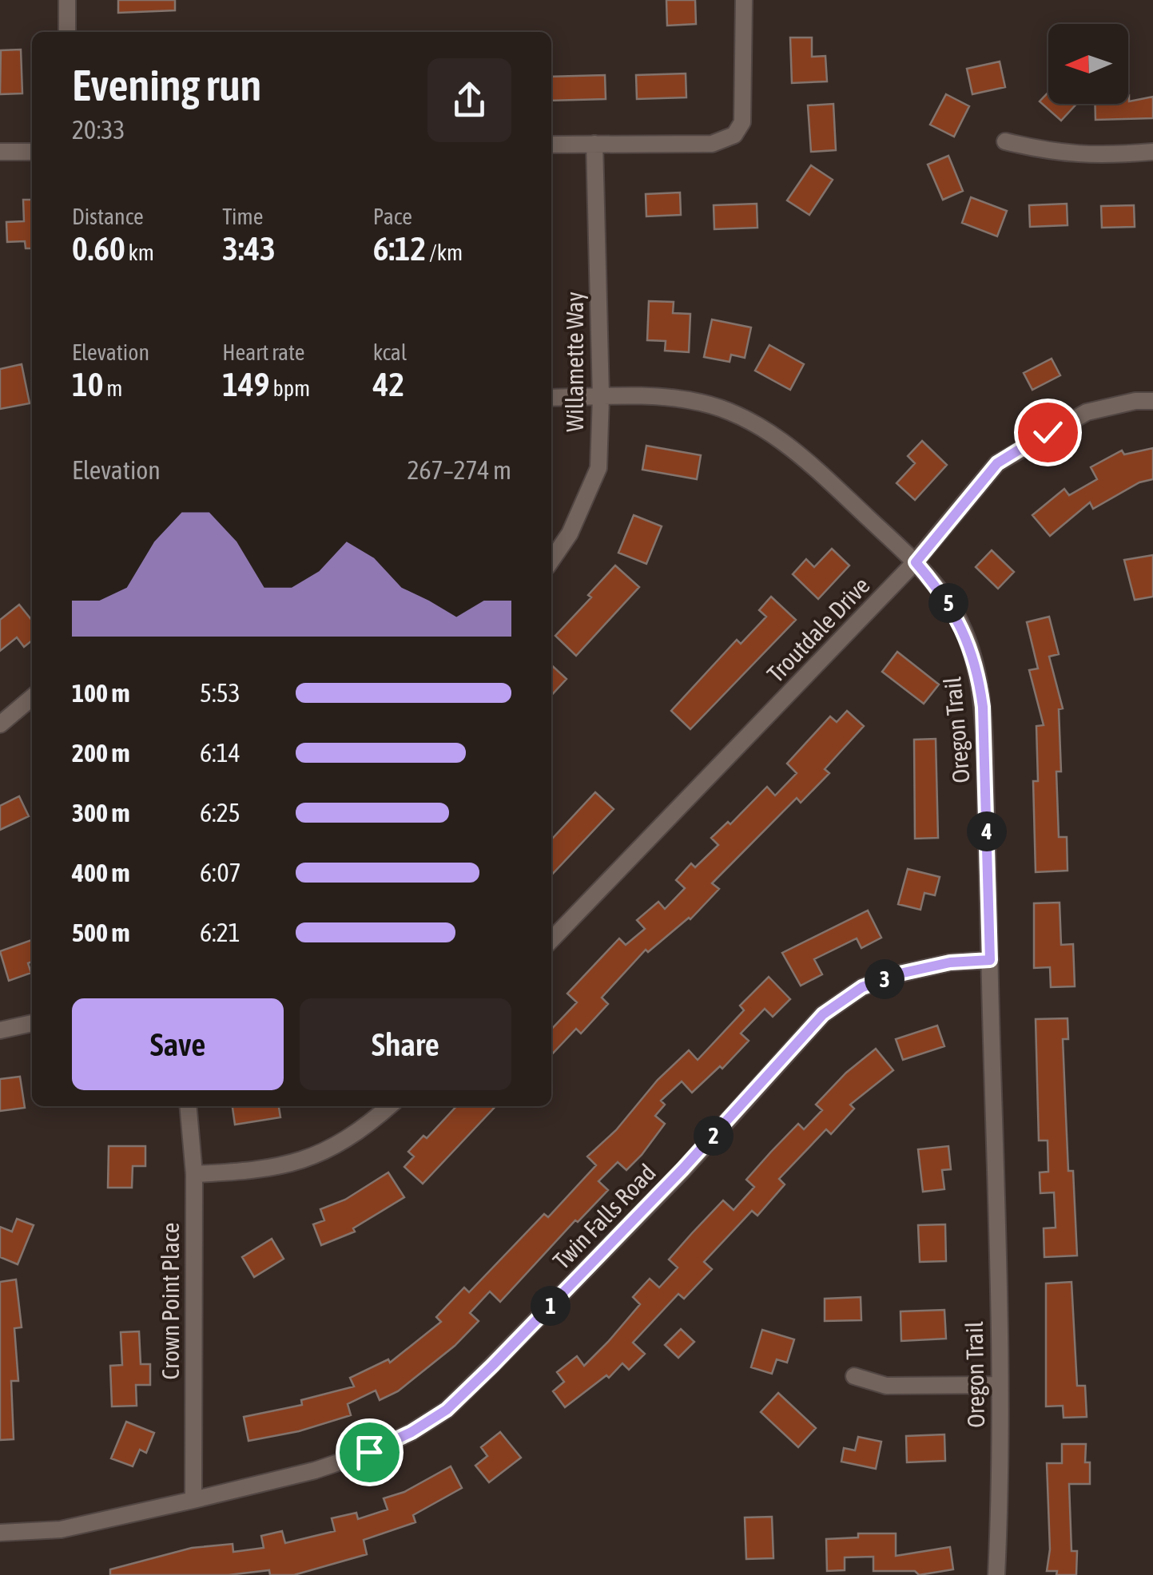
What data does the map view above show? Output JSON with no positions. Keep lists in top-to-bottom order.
{
  "streets": {
    "street": [
      "Willamette Way",
      "Troutdale Drive",
      "Oregon Trail",
      "Twin Falls Road",
      "Crown Point Place"
    ]
  },
  "crossings": [
    ["Willamette Way", "Oregon Trail"],
    ["Troutdale Drive", "Oregon Trail"],
    ["Oregon Trail", "Twin Falls Road"],
    ["Twin Falls Road", "Crown Point Place"]
  ],
  "north": "left",
  "page": {
    "heading": ["Evening run", "20:33"],
    "stats": [
      ["Distance", "0.60 km"],
      ["Time", "3:43"],
      ["Pace", "6:12 /km"],
      ["Elevation", "10 m"],
      ["Heart rate", "149 bpm"],
      ["kcal", "42"]
    ],
    "chart": ["Elevation", "267–274 m"],
    "pins": [
      "5",
      "4",
      "3",
      "2",
      "1"
    ],
    "list": [
      {
        "name": "100 m",
        "note": "5:53"
      },
      {
        "name": "200 m",
        "note": "6:14"
      },
      {
        "name": "300 m",
        "note": "6:25"
      },
      {
        "name": "400 m",
        "note": "6:07"
      },
      {
        "name": "500 m",
        "note": "6:21"
      }
    ],
    "buttons": ["Save", "Share"]
  }
}
